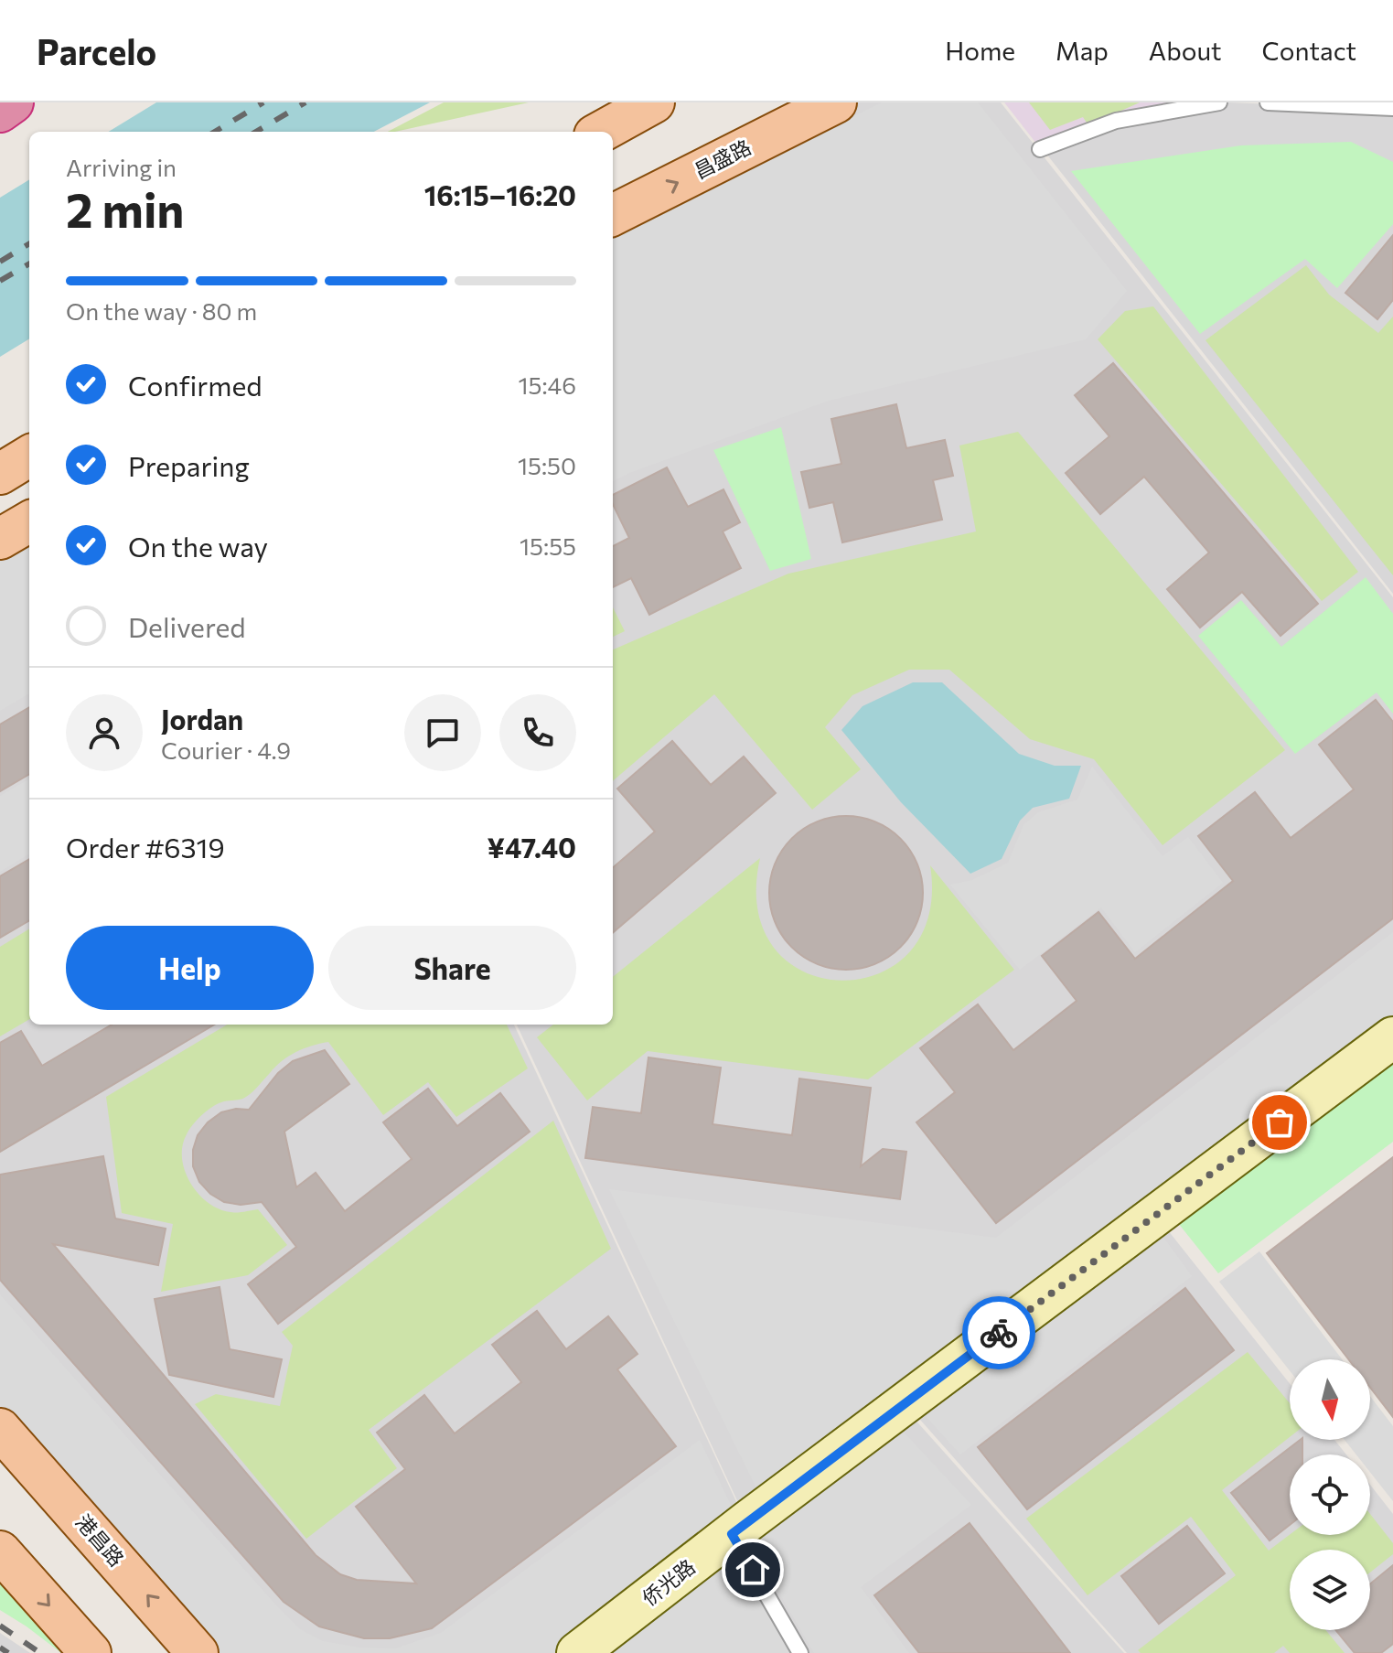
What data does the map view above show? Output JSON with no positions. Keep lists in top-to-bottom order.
{
  "streets": {
    "main road": ["昌盛路", "港昌路"],
    "street": ["侨光路"]
  },
  "one_way": ["昌盛路"],
  "north": "bottom",
  "page": {
    "header": "Parcelo",
    "nav": [
      "Home",
      "Map",
      "About",
      "Contact"
    ],
    "heading": ["2 min", "Arriving in", "16:15–16:20"],
    "panel": [
      "Jordan",
      "Courier · 4.9",
      "Order #6319",
      "¥47.40"
    ],
    "bar": "On the way · 80 m",
    "list": [
      ["Confirmed", "15:46"],
      ["Preparing", "15:50"],
      ["On the way", "15:55"],
      "Delivered"
    ],
    "buttons": ["Help", "Share"]
  }
}
